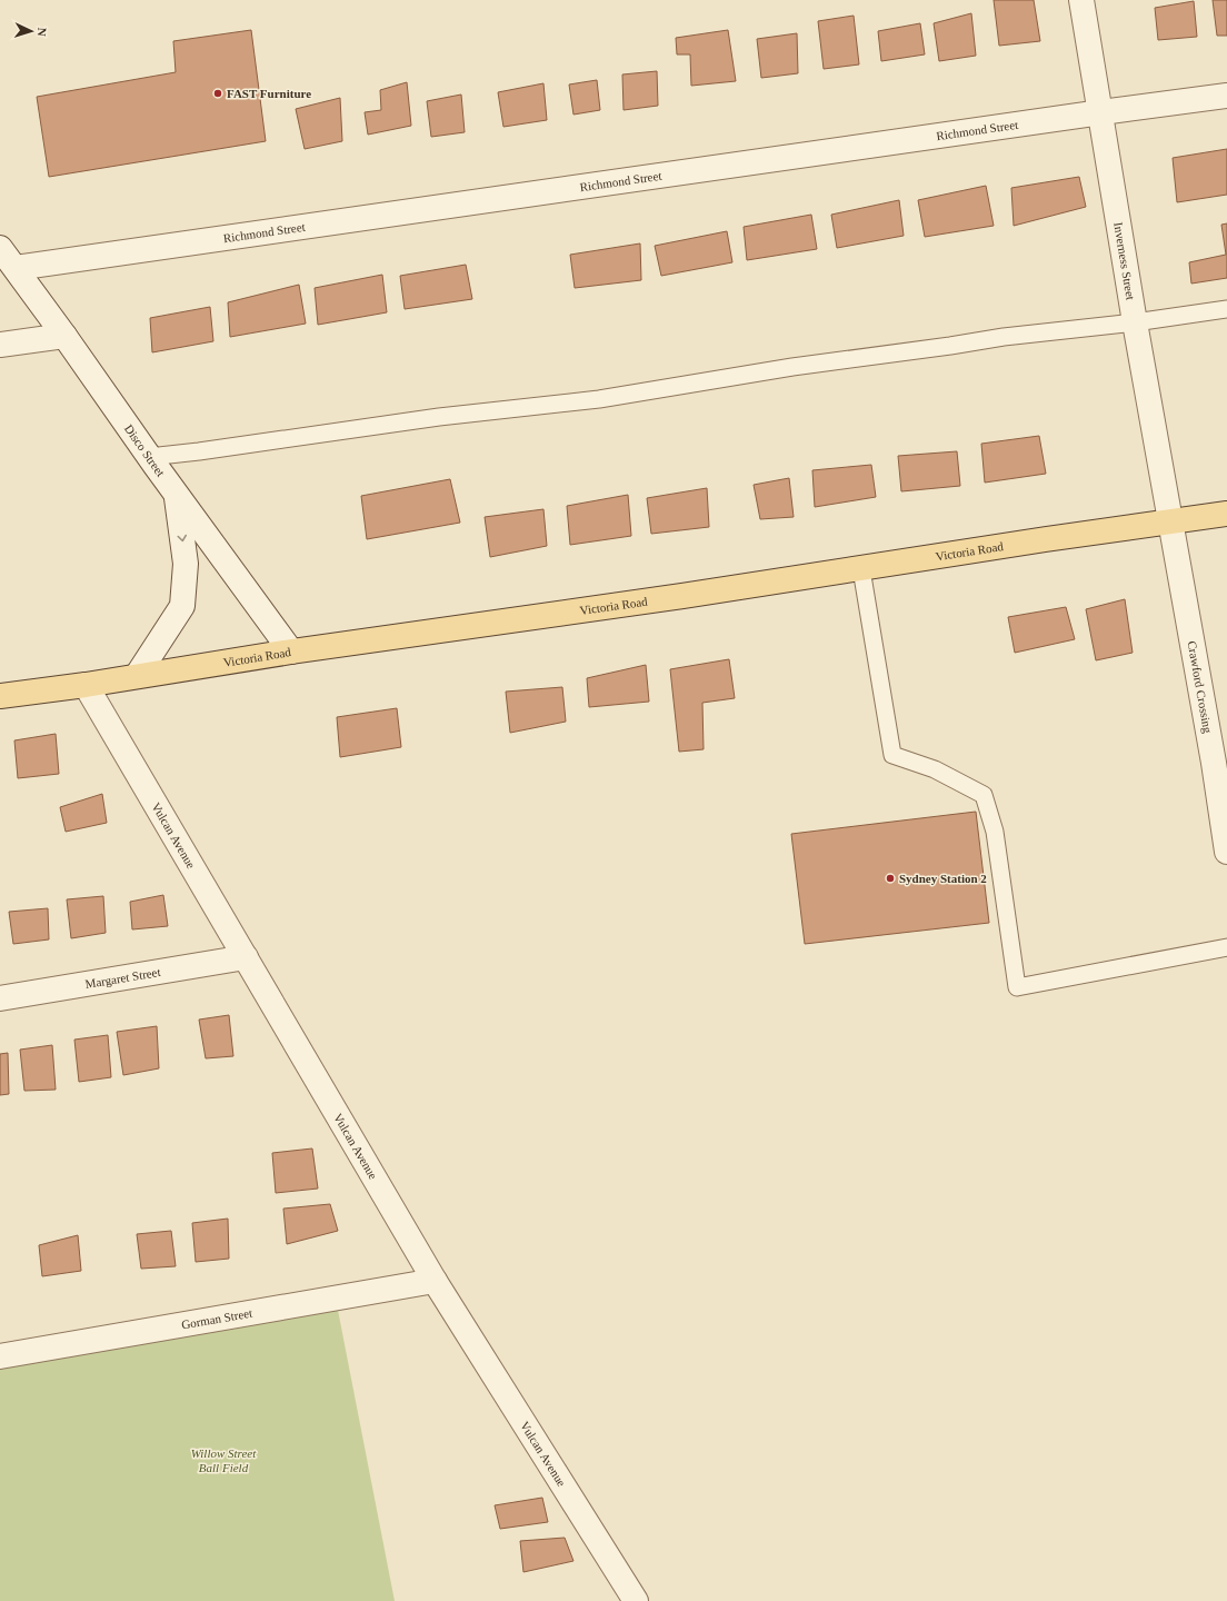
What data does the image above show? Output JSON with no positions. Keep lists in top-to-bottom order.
{
  "streets": {
    "main road": ["Victoria Road"],
    "street": [
      "Richmond Street",
      "Inverness Street",
      "Disco Street",
      "Crawford Crossing",
      "Vulcan Avenue",
      "Margaret Street",
      "Gorman Street"
    ]
  },
  "crossings": [
    ["Richmond Street", "Inverness Street"],
    ["Richmond Street", "Disco Street"],
    ["Inverness Street", "Victoria Road"],
    ["Inverness Street", "Crawford Crossing"],
    ["Disco Street", "Victoria Road"],
    ["Victoria Road", "Crawford Crossing"],
    ["Victoria Road", "Vulcan Avenue"],
    ["Vulcan Avenue", "Margaret Street"],
    ["Vulcan Avenue", "Gorman Street"]
  ],
  "parks": ["Willow Street Ball Field"],
  "places": ["FAST Furniture", "Sydney Station 2"],
  "north": "right"
}
